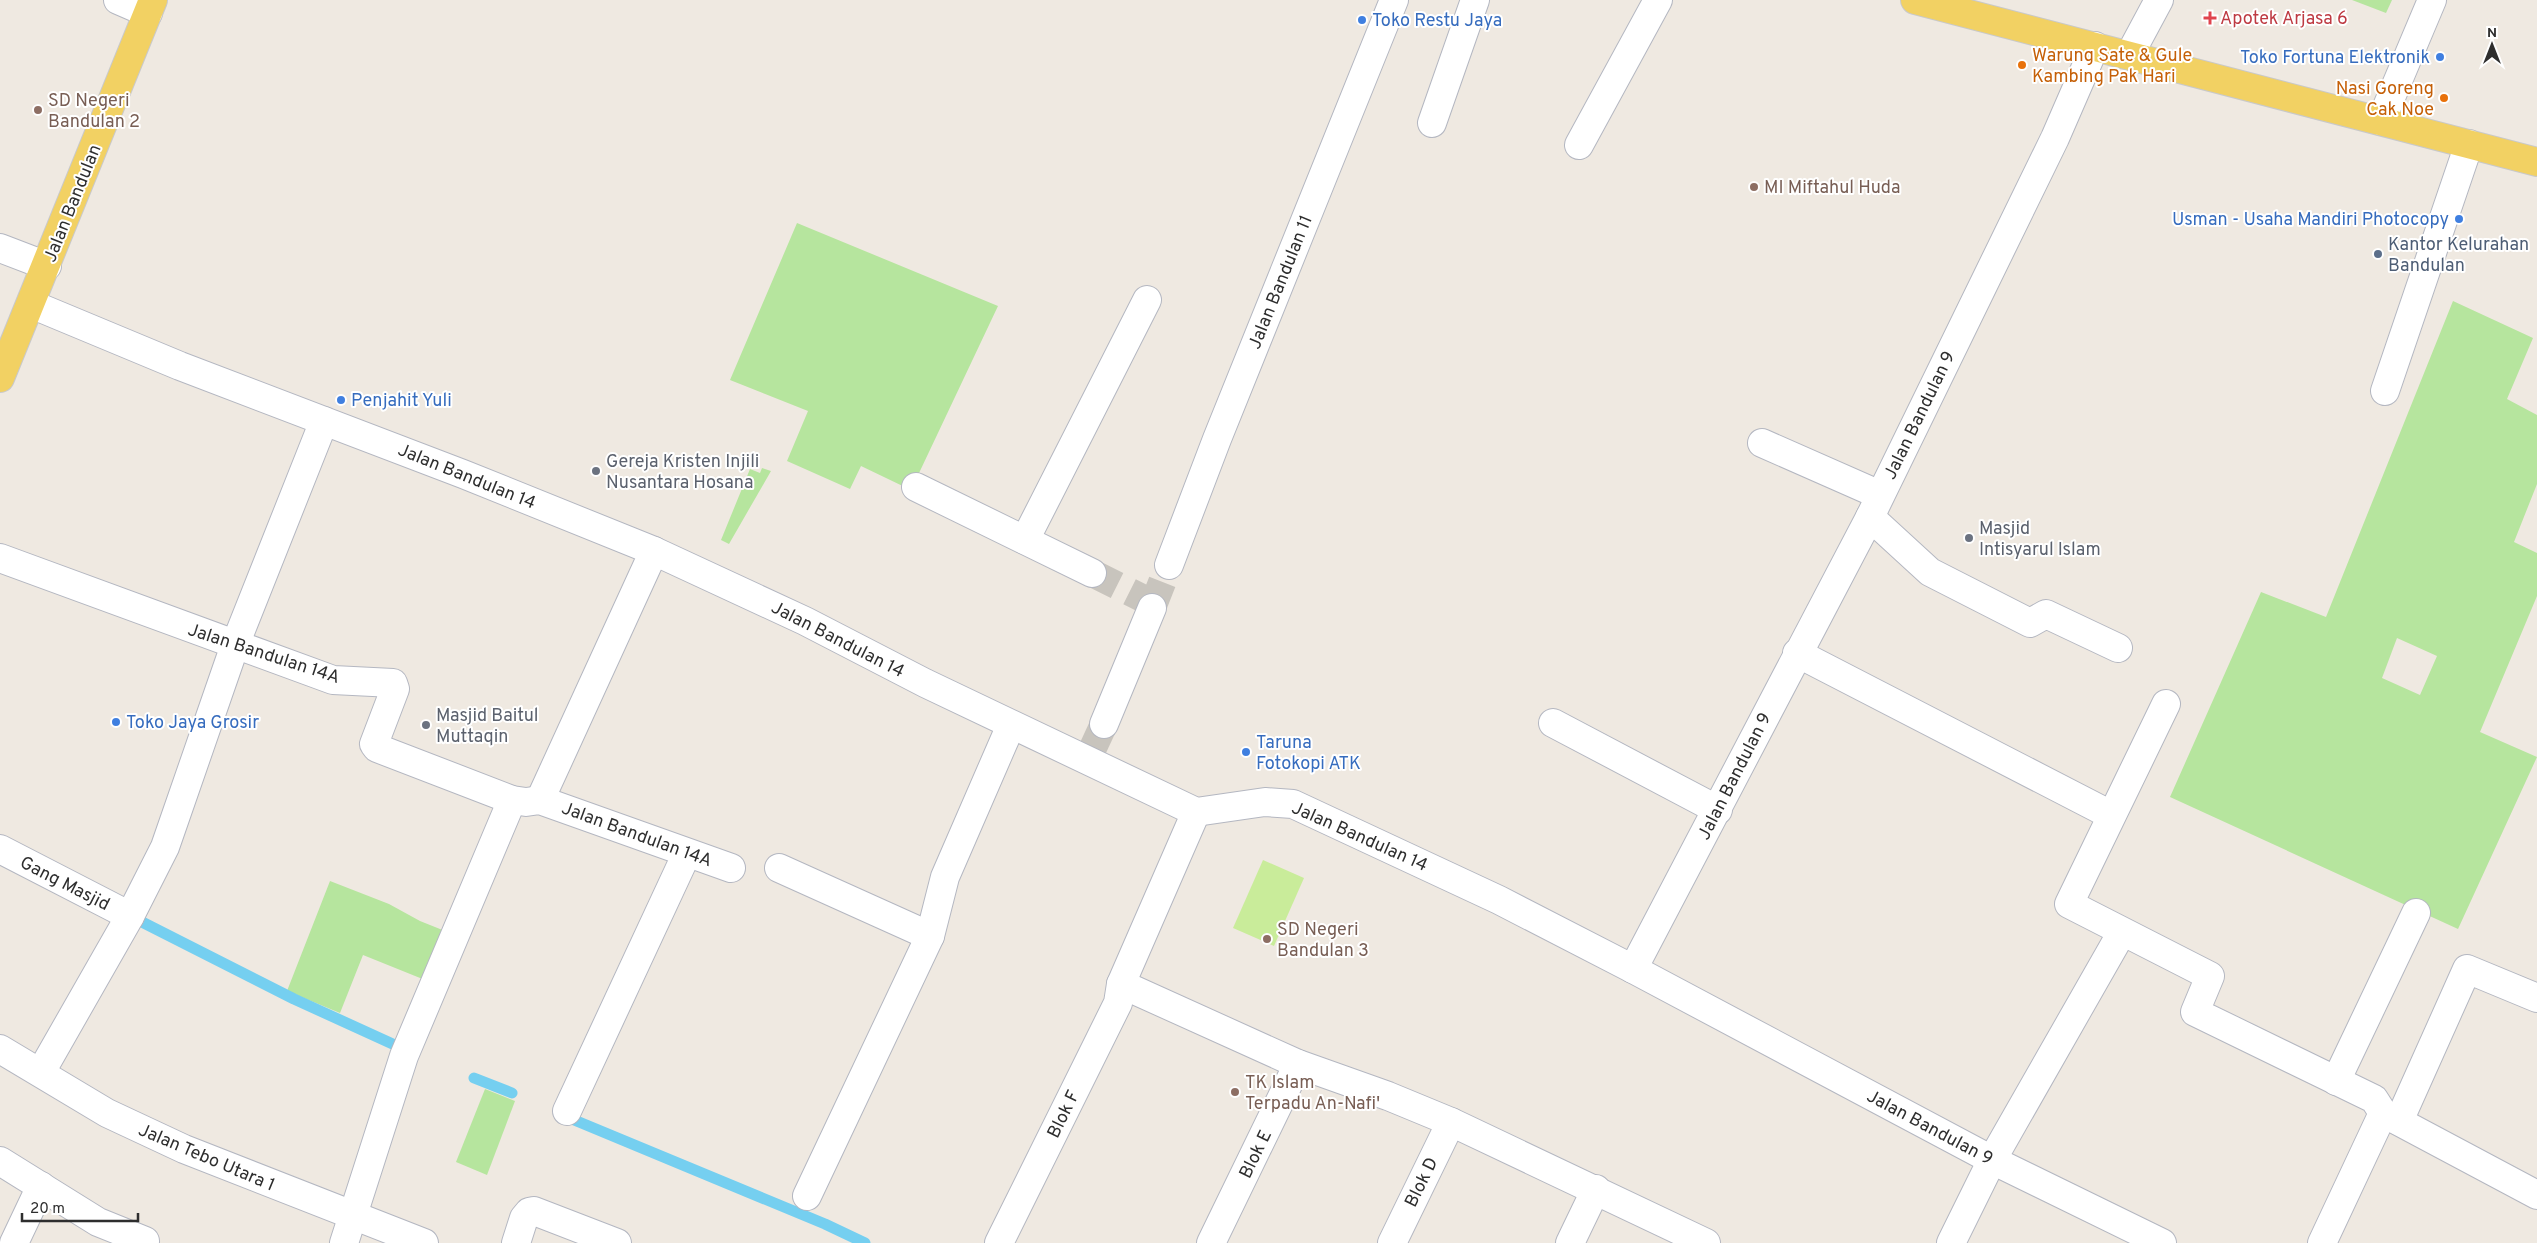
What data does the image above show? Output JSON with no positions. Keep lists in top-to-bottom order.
{
  "streets": {
    "main road": ["Jalan Bandulan"],
    "street": [
      "Jalan Bandulan 11",
      "Jalan Bandulan 9",
      "Jalan Bandulan 14",
      "Jalan Bandulan 14A",
      "Gang Masjid",
      "Blok F",
      "Blok E",
      "Jalan Tebo Utara 1",
      "Blok D"
    ]
  },
  "crossings": [
    ["Jalan Bandulan", "Jalan Bandulan 14"],
    ["Jalan Bandulan 9", "Jalan Bandulan 14"],
    ["Jalan Bandulan 14", "Blok F"]
  ],
  "places": {
    "health": ["Apotek Arjasa 6"],
    "other": [
      "Toko Restu Jaya",
      "Toko Fortuna Elektronik",
      "Warung Sate & Gule Kambing Pak Hari",
      "Nasi Goreng Cak Noe",
      "SD Negeri Bandulan 2",
      "MI Miftahul Huda",
      "Usman - Usaha Mandiri Photocopy",
      "Kantor Kelurahan Bandulan",
      "Penjahit Yuli",
      "Gereja Kristen Injili Nusantara Hosana",
      "Masjid Intisyarul Islam",
      "Toko Jaya Grosir",
      "Masjid Baitul Muttaqin",
      "Taruna Fotokopi ATK",
      "SD Negeri Bandulan 3",
      "TK Islam Terpadu An-Nafi'"
    ]
  },
  "scale_bar": "20 m",
  "north": "top"
}
